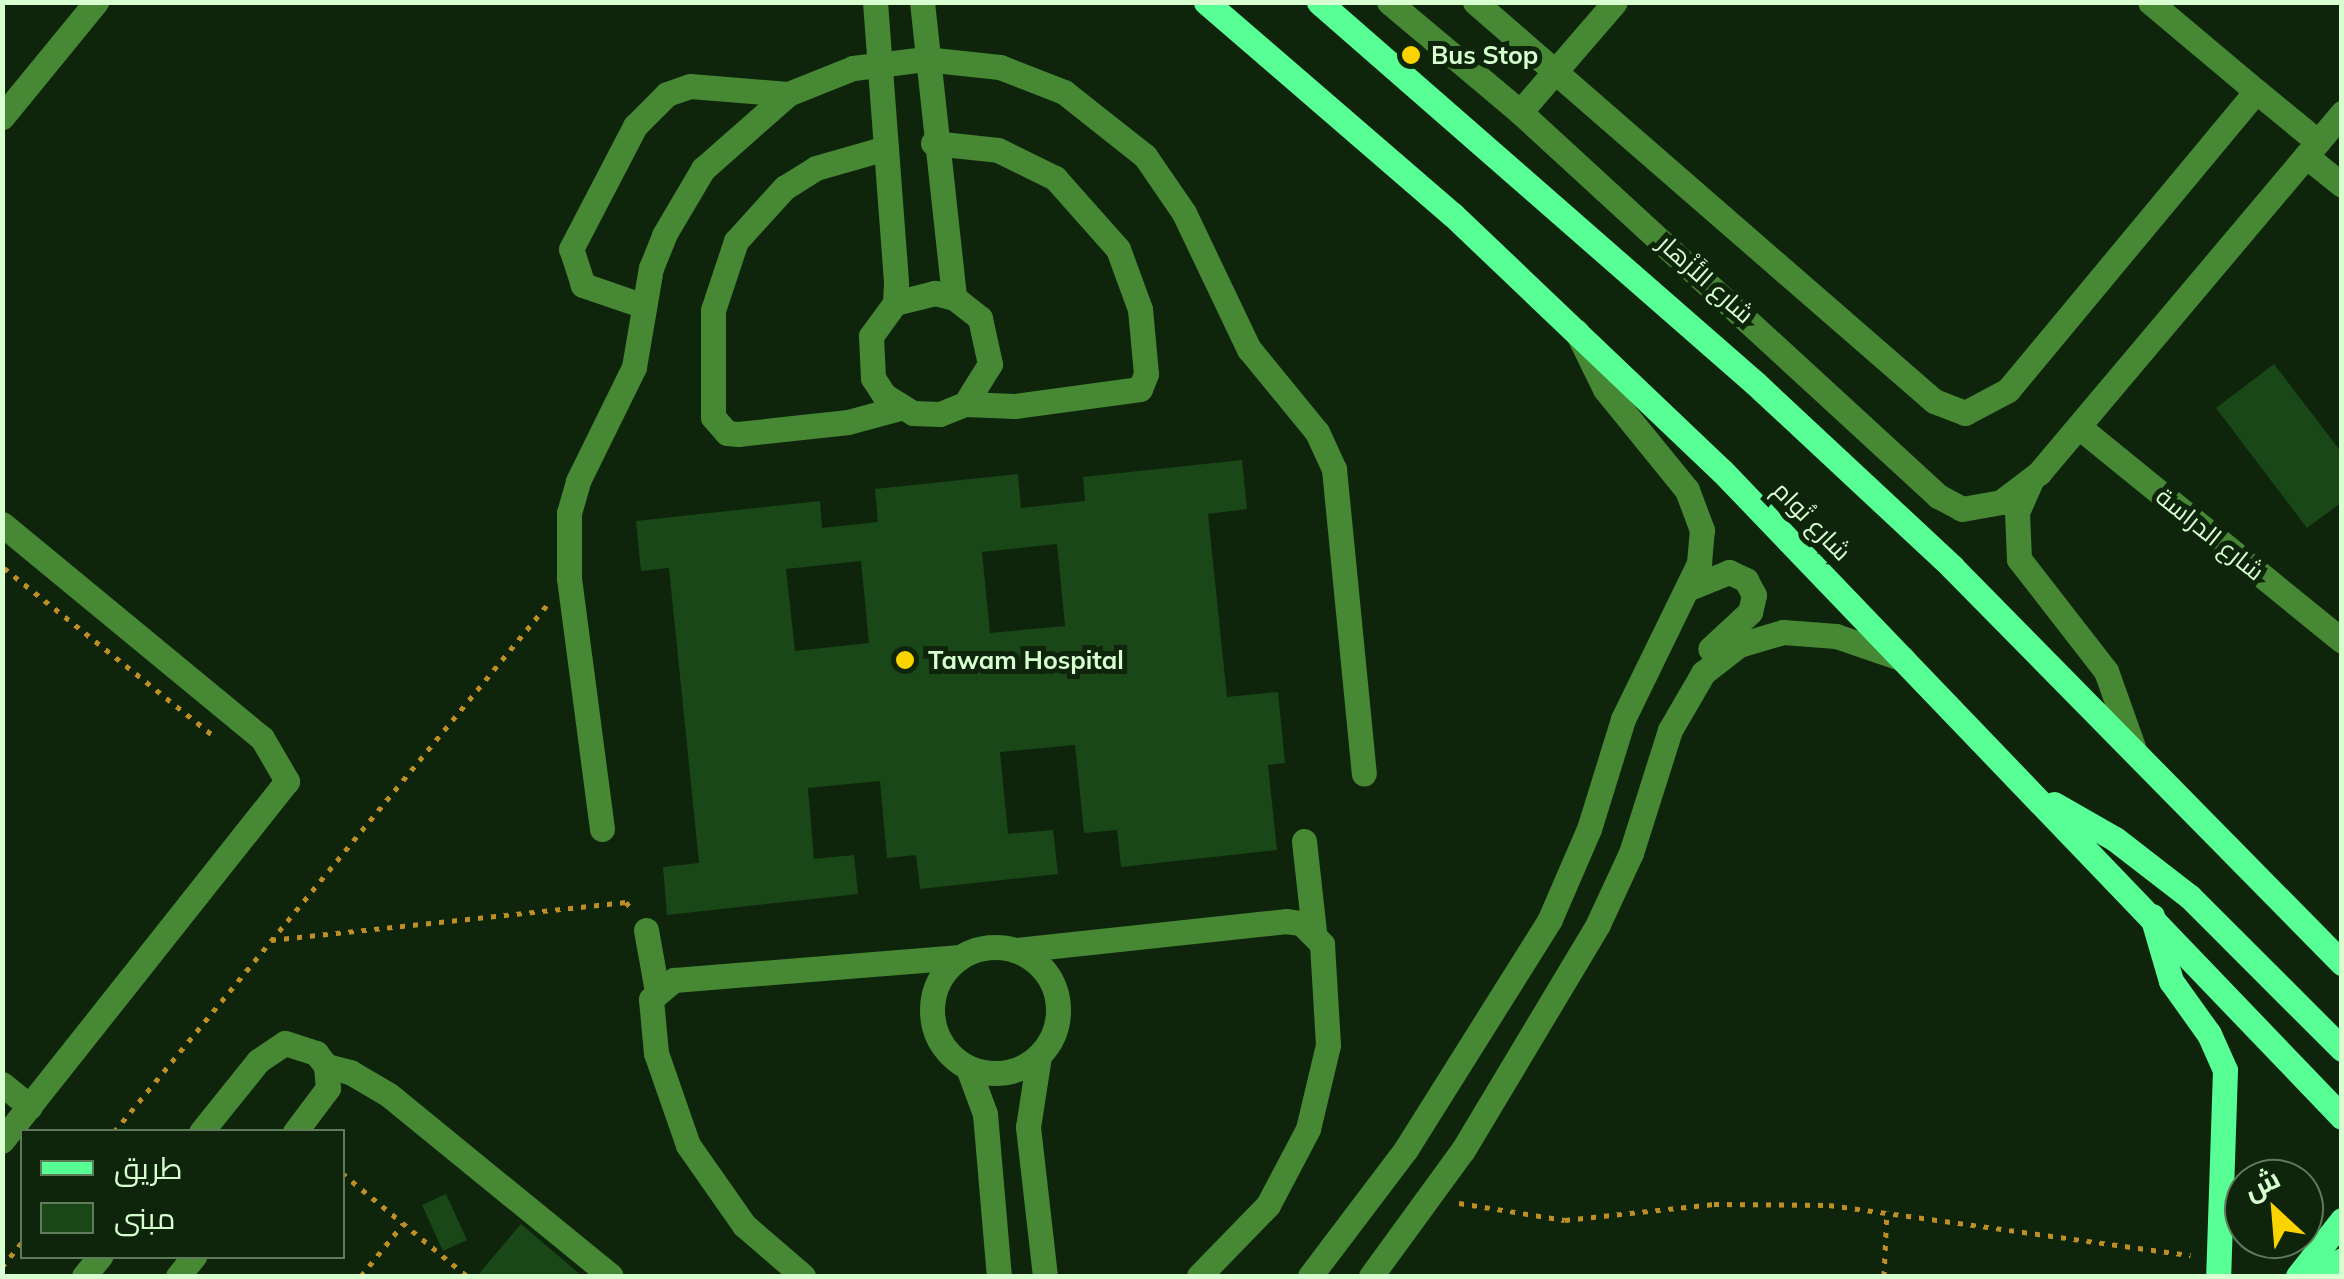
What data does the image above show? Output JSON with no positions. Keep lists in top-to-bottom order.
{
  "streets": {
    "main road": ["شارع تُوام"],
    "street": ["شارع الأَزْهار", "شارع الدراسة"]
  },
  "crossings": [
    ["شارع الأَزْهار", "شارع الدراسة"]
  ],
  "places": ["Bus Stop", "Tawam Hospital"],
  "legend": ["طريق", "مبنى"],
  "north": "top left"
}
